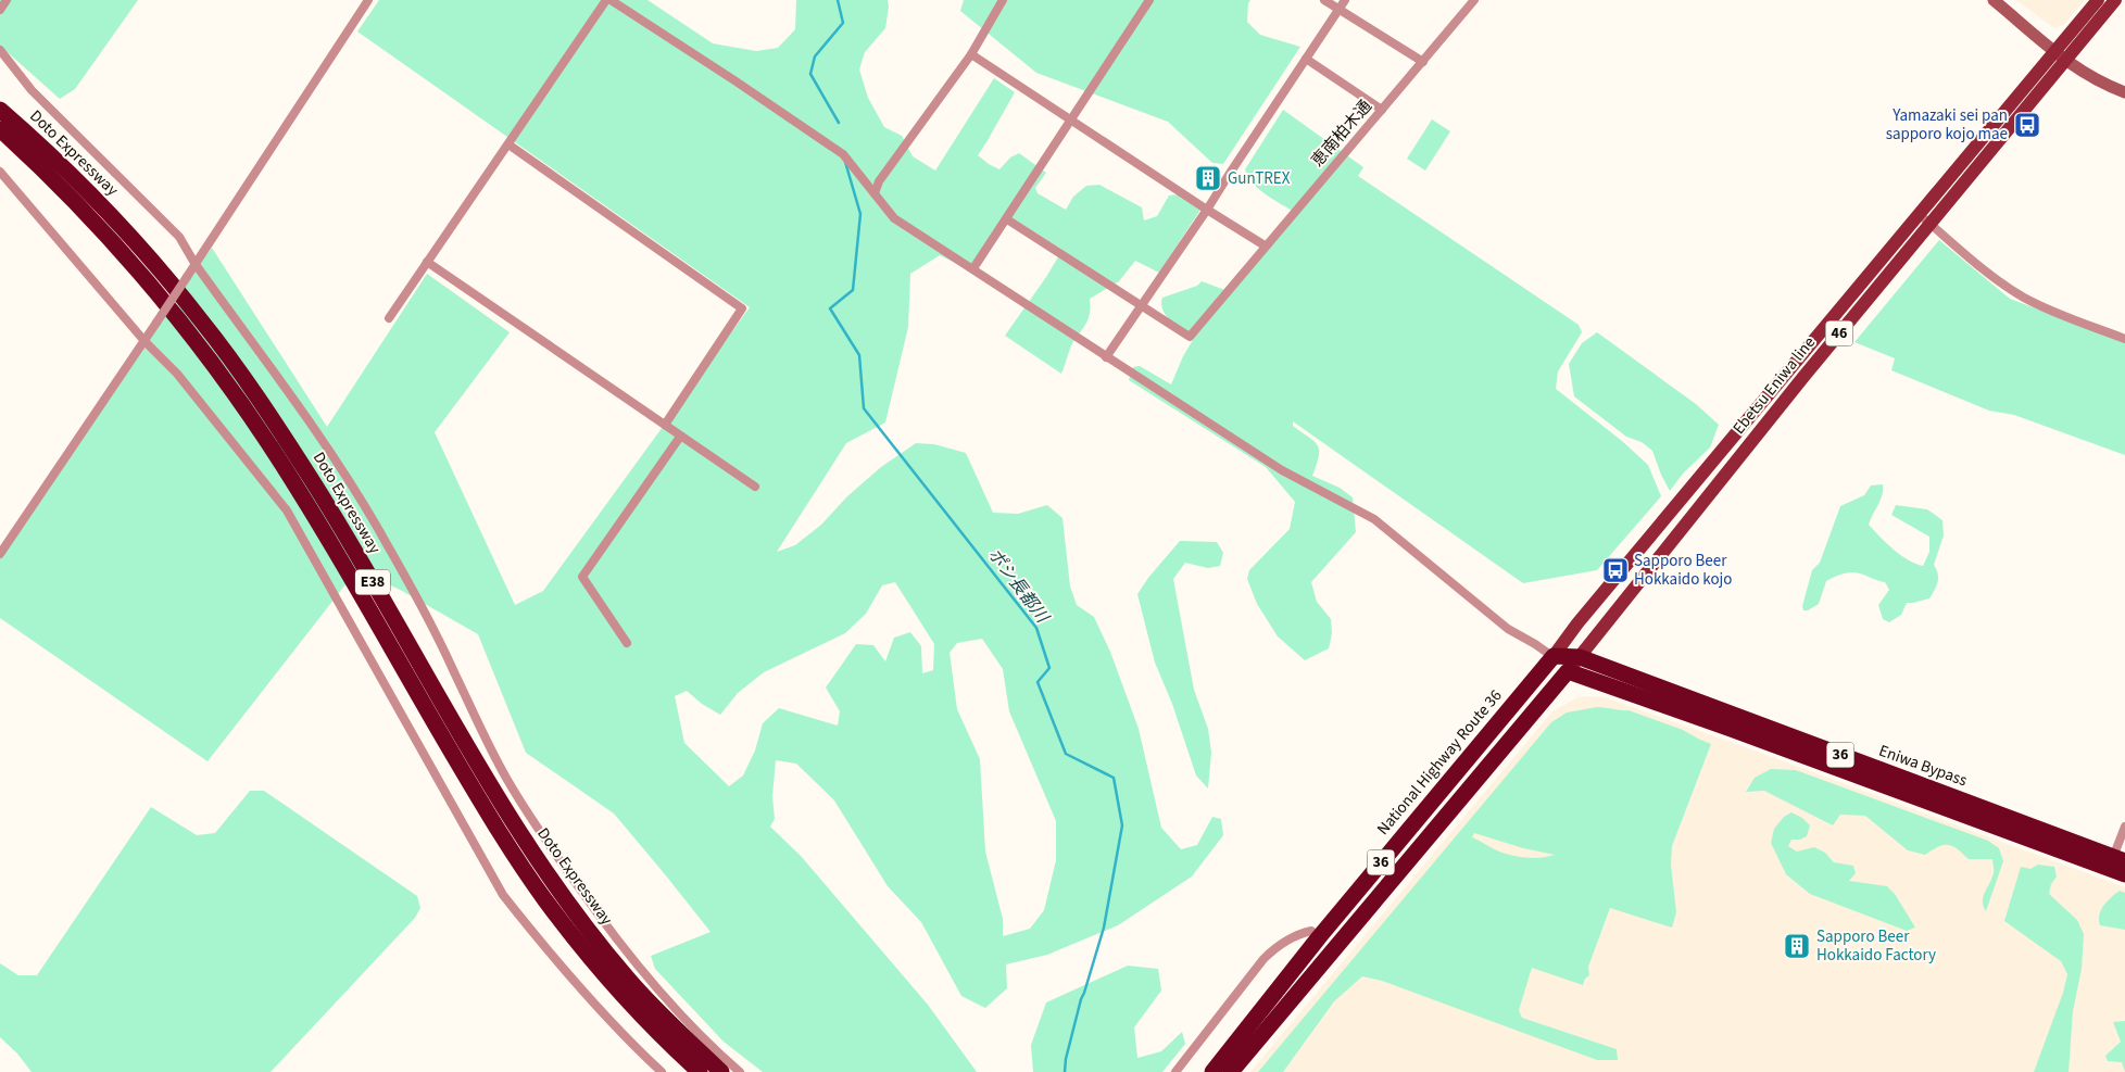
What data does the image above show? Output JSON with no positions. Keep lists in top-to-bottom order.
{
  "streets": {
    "highway": [
      "Doto Expressway",
      "E38",
      "36",
      "National Highway Route 36",
      "Eniwa Bypass"
    ],
    "main road": ["46", "Ebetsu Eniwa line"],
    "street": ["恵南柏木通"]
  },
  "crossings": [
    ["Ebetsu Eniwa line", "36"],
    ["Ebetsu Eniwa line", "National Highway Route 36"],
    ["Ebetsu Eniwa line", "Eniwa Bypass"],
    ["36", "Eniwa Bypass"],
    ["National Highway Route 36", "Eniwa Bypass"]
  ],
  "water": ["ポシ長都川"],
  "places": {
    "bus stop": ["Yamazaki sei pan sapporo kojo mae", "Sapporo Beer Hokkaido kojo"],
    "building": ["GunTREX", "Sapporo Beer Hokkaido Factory"]
  }
}
